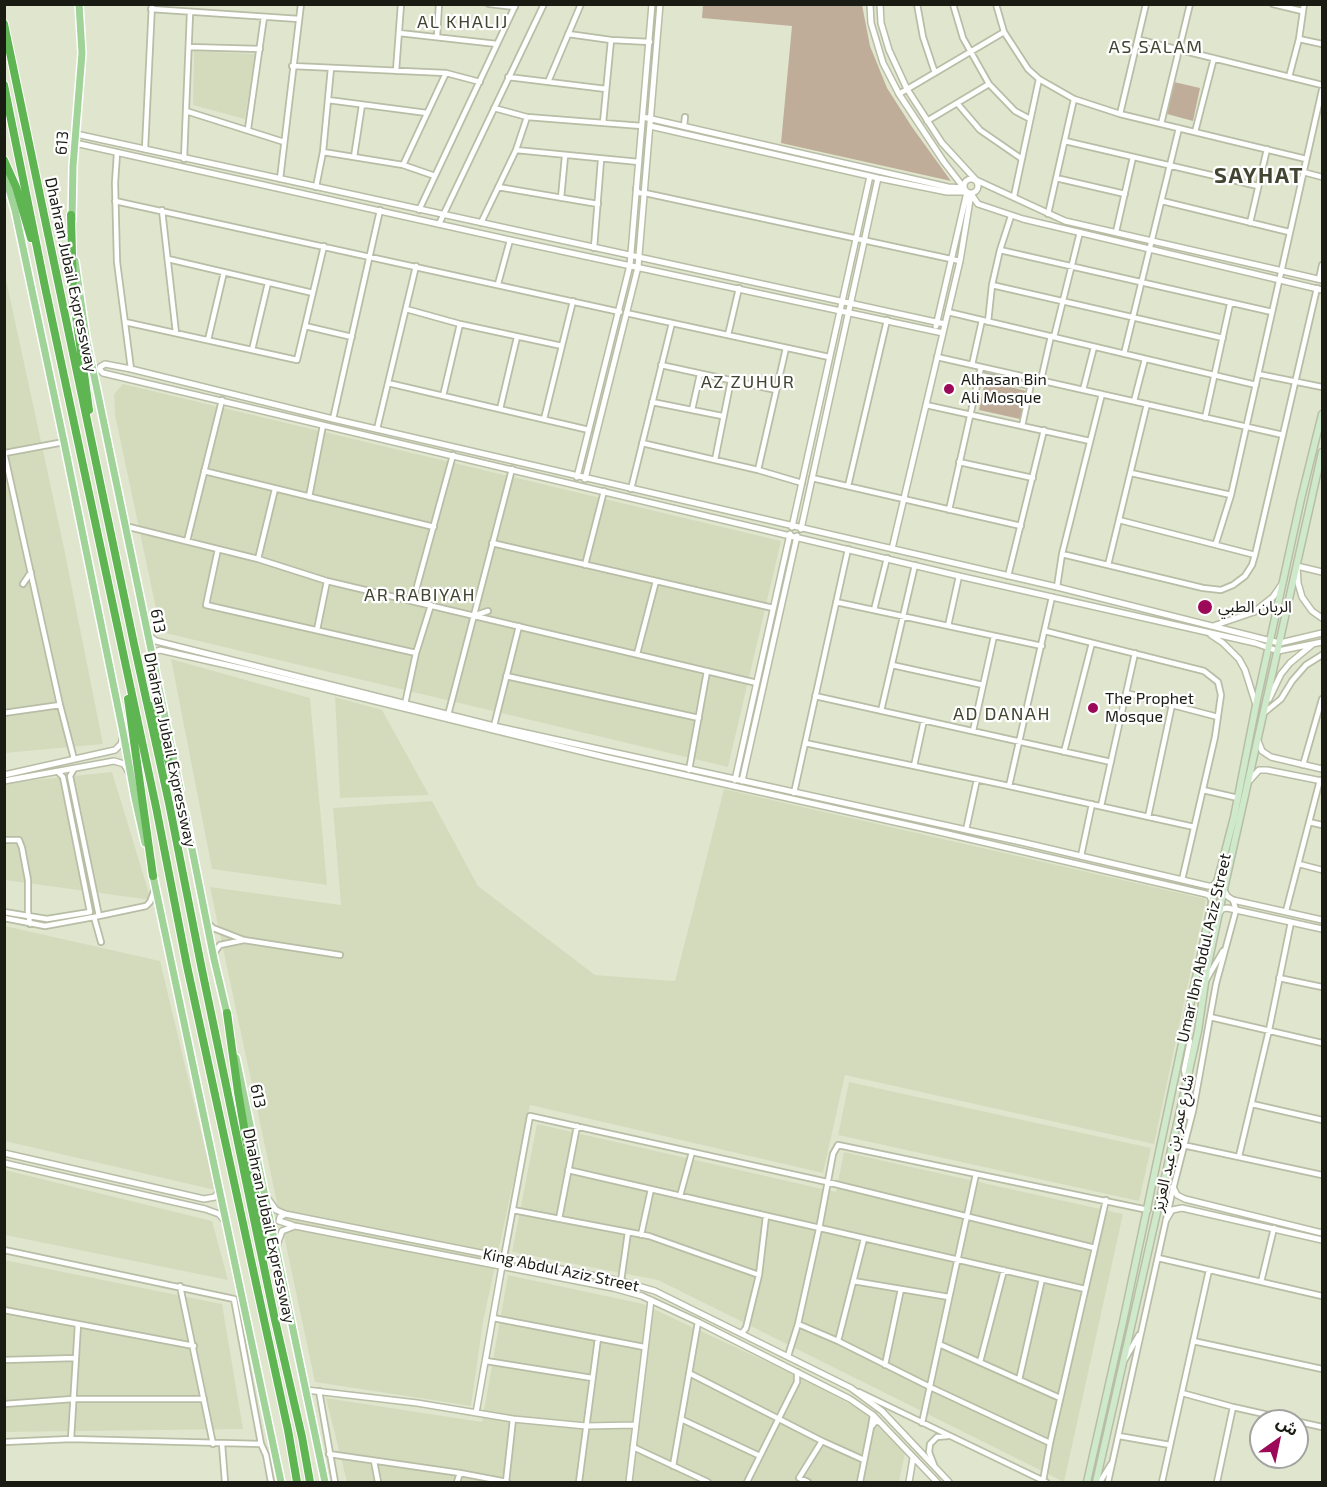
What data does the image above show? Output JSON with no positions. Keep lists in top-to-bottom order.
{
  "streets": {
    "highway": ["613", "Dhahran Jubail Expressway"],
    "main road": ["Umar Ibn Abdul Aziz Street", "شارع عمر بن عبد العزيز"],
    "street": ["King Abdul Aziz Street"]
  },
  "districts": [
    "AL KHALIJ",
    "AS SALAM",
    "SAYHAT",
    "AZ ZUHUR",
    "AR RABIYAH",
    "AD DANAH"
  ],
  "places": ["Alhasan Bin Ali Mosque", "الربان الطبي", "The Prophet Mosque"],
  "north": "top right"
}
